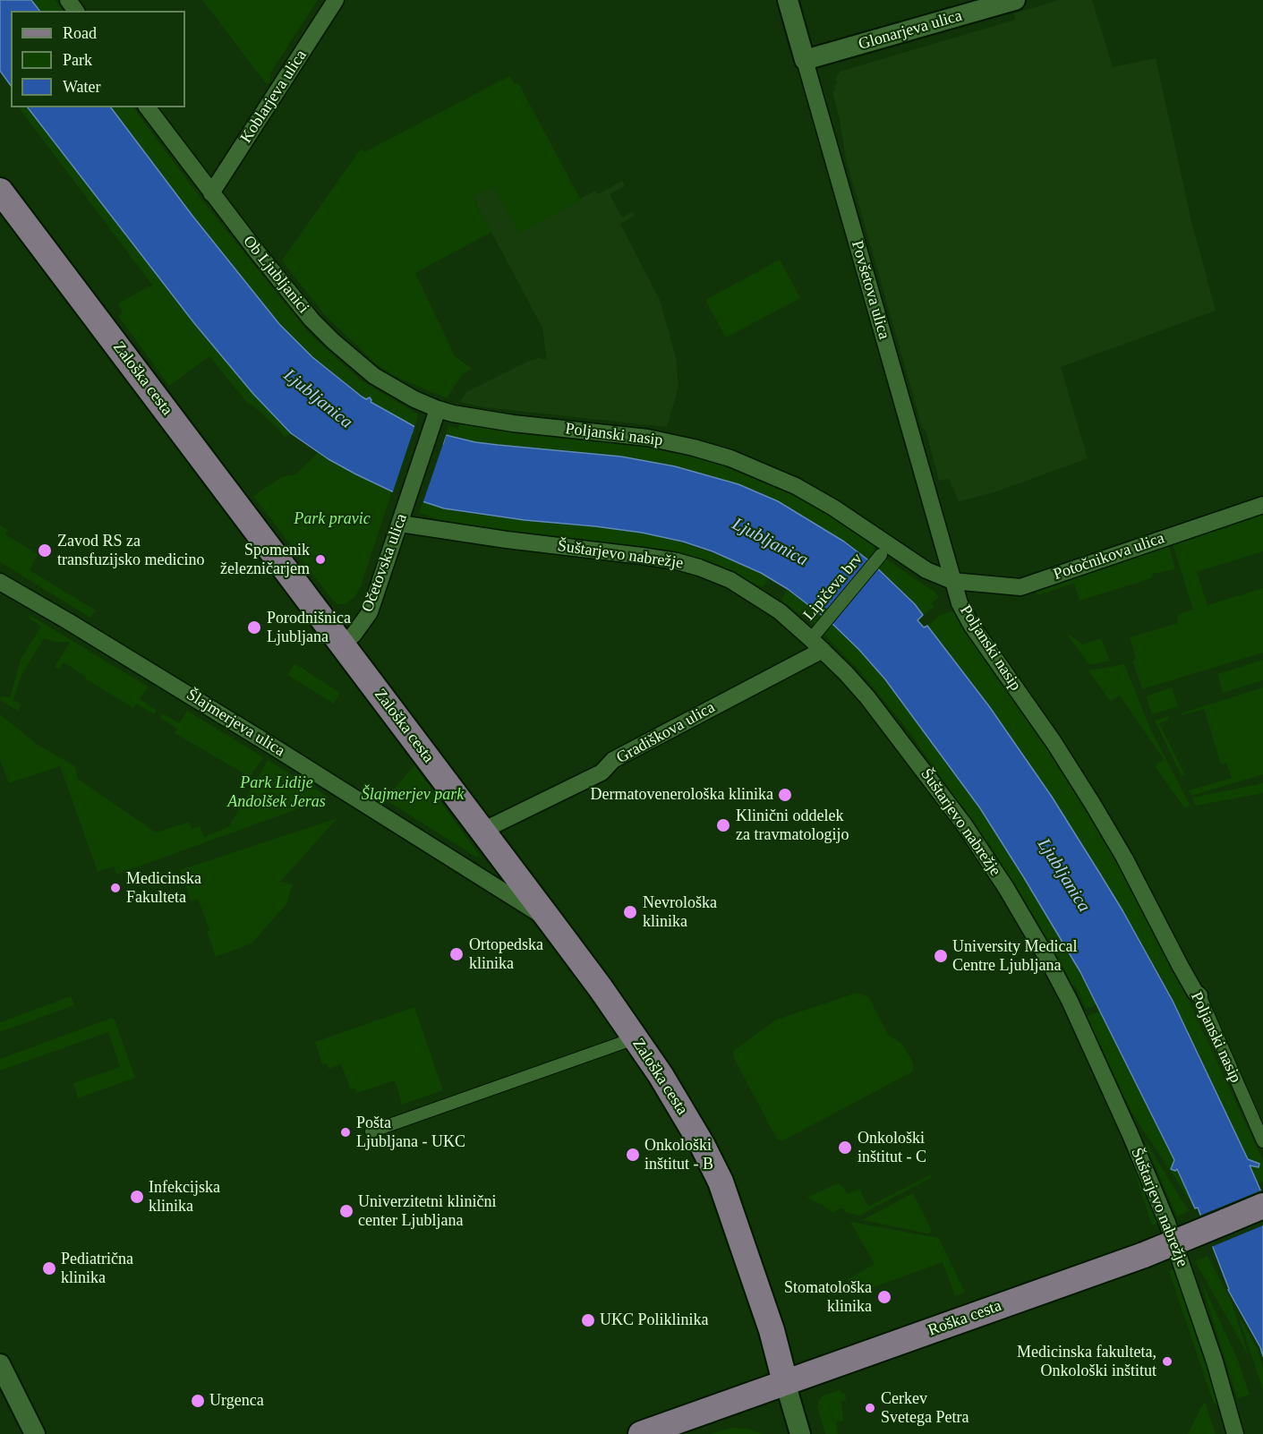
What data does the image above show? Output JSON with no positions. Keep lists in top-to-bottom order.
{
  "streets": {
    "main road": ["Zaloška cesta", "Roška cesta"],
    "street": [
      "Glonarjeva ulica",
      "Koblarjeva ulica",
      "Ob Ljubljanici",
      "Povšetova ulica",
      "Poljanski nasip",
      "Šuštarjevo nabrežje",
      "Potočnikova ulica",
      "Očetovska ulica",
      "Lipičeva brv",
      "Šlajmerjeva ulica",
      "Gradiškova ulica"
    ]
  },
  "crossings": [
    ["Glonarjeva ulica", "Povšetova ulica"],
    ["Koblarjeva ulica", "Ob Ljubljanici"],
    ["Ob Ljubljanici", "Poljanski nasip"],
    ["Ob Ljubljanici", "Očetovska ulica"],
    ["Povšetova ulica", "Poljanski nasip"],
    ["Povšetova ulica", "Potočnikova ulica"],
    ["Zaloška cesta", "Očetovska ulica"],
    ["Zaloška cesta", "Šlajmerjeva ulica"],
    ["Zaloška cesta", "Gradiškova ulica"],
    ["Zaloška cesta", "Roška cesta"],
    ["Poljanski nasip", "Potočnikova ulica"],
    ["Poljanski nasip", "Očetovska ulica"],
    ["Šuštarjevo nabrežje", "Očetovska ulica"],
    ["Šuštarjevo nabrežje", "Lipičeva brv"],
    ["Šuštarjevo nabrežje", "Gradiškova ulica"],
    ["Lipičeva brv", "Gradiškova ulica"]
  ],
  "water": ["Ljubljanica"],
  "parks": ["Park pravic", "Park Lidije Andolšek Jeras", "Šlajmerjev park"],
  "places": [
    "Zavod RS za transfuzijsko medicino",
    "Spomenik železničarjem",
    "Porodnišnica Ljubljana",
    "Dermatovenerološka klinika",
    "Klinični oddelek za travmatologijo",
    "Medicinska Fakulteta",
    "Nevrološka klinika",
    "Ortopedska klinika",
    "University Medical Centre Ljubljana",
    "Pošta Ljubljana - UKC",
    "Onkološki inštitut - C",
    "Onkološki inštitut - B",
    "Infekcijska klinika",
    "Univerzitetni klinični center Ljubljana",
    "Pediatrična klinika",
    "Stomatološka klinika",
    "UKC Poliklinika",
    "Medicinska fakulteta, Onkološki inštitut",
    "Urgenca",
    "Cerkev Svetega Petra"
  ],
  "legend": ["Road", "Park", "Water"]
}
